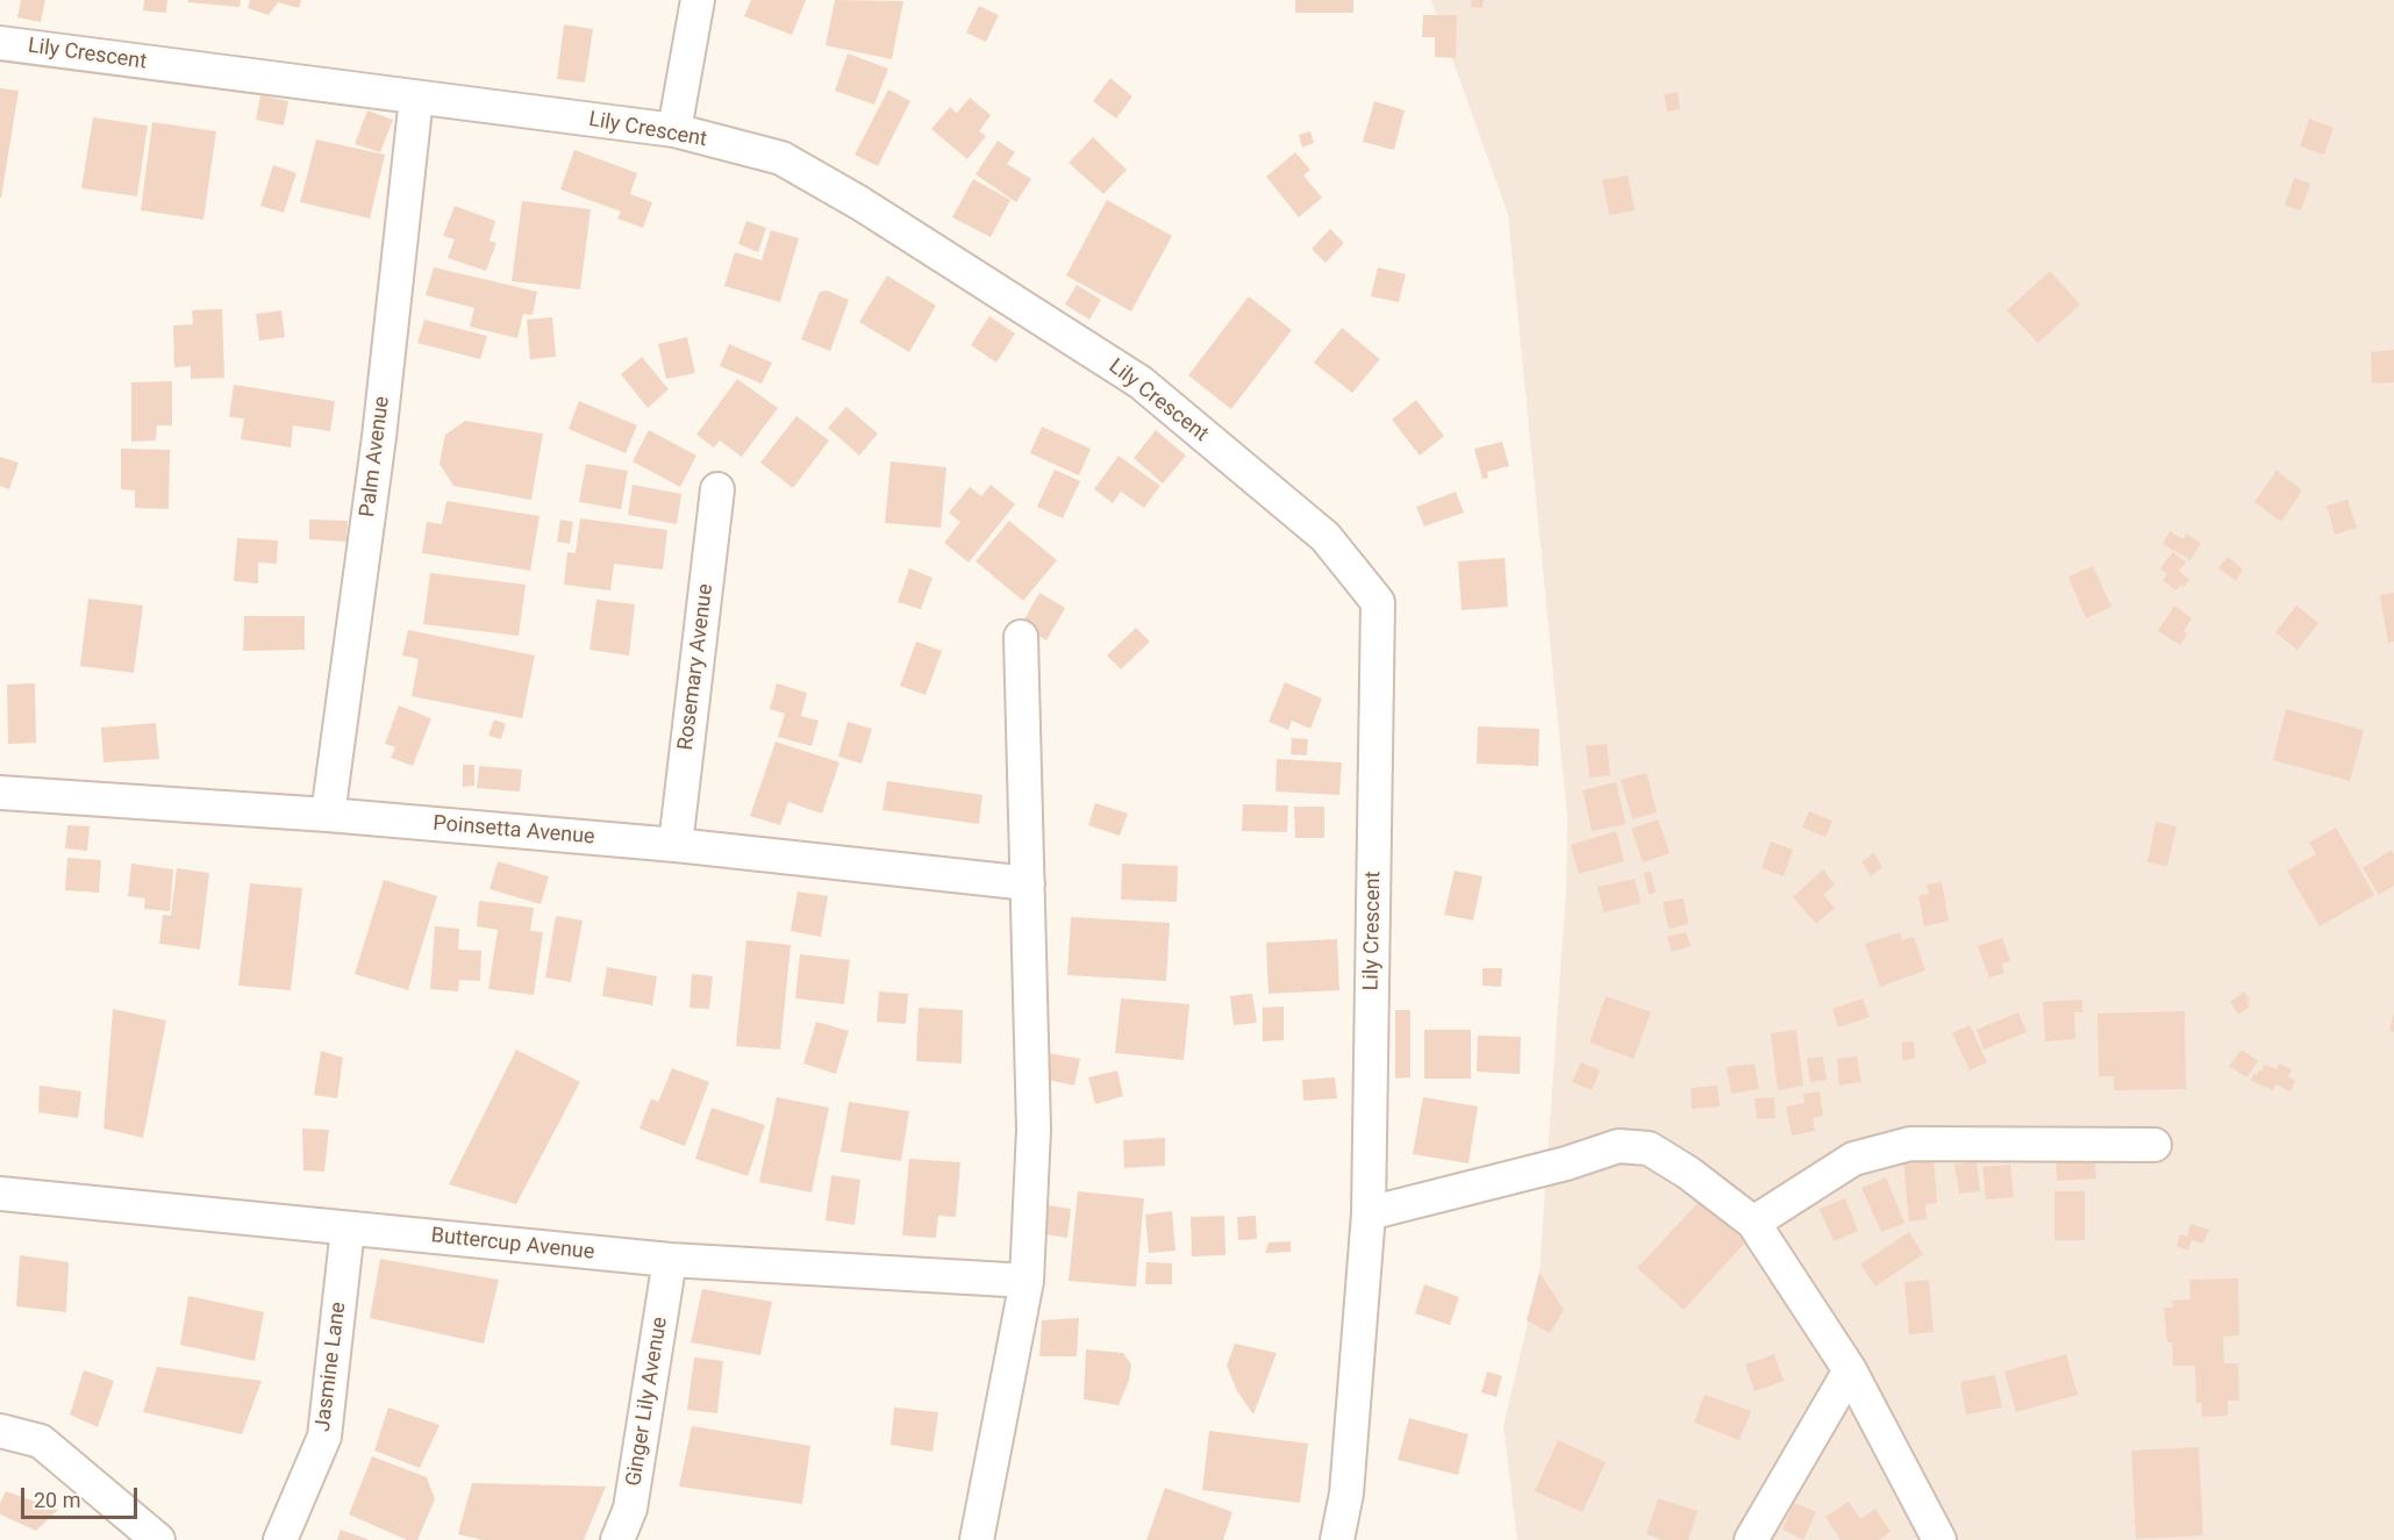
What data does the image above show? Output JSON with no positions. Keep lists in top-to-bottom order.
{
  "streets": {
    "street": [
      "Lily Crescent",
      "Palm Avenue",
      "Rosemary Avenue",
      "Poinsetta Avenue",
      "Buttercup Avenue",
      "Jasmine Lane",
      "Ginger Lily Avenue"
    ]
  },
  "crossings": [
    ["Lily Crescent", "Palm Avenue"],
    ["Palm Avenue", "Poinsetta Avenue"],
    ["Rosemary Avenue", "Poinsetta Avenue"],
    ["Buttercup Avenue", "Jasmine Lane"],
    ["Buttercup Avenue", "Ginger Lily Avenue"]
  ],
  "scale_bar": "20 m"
}
